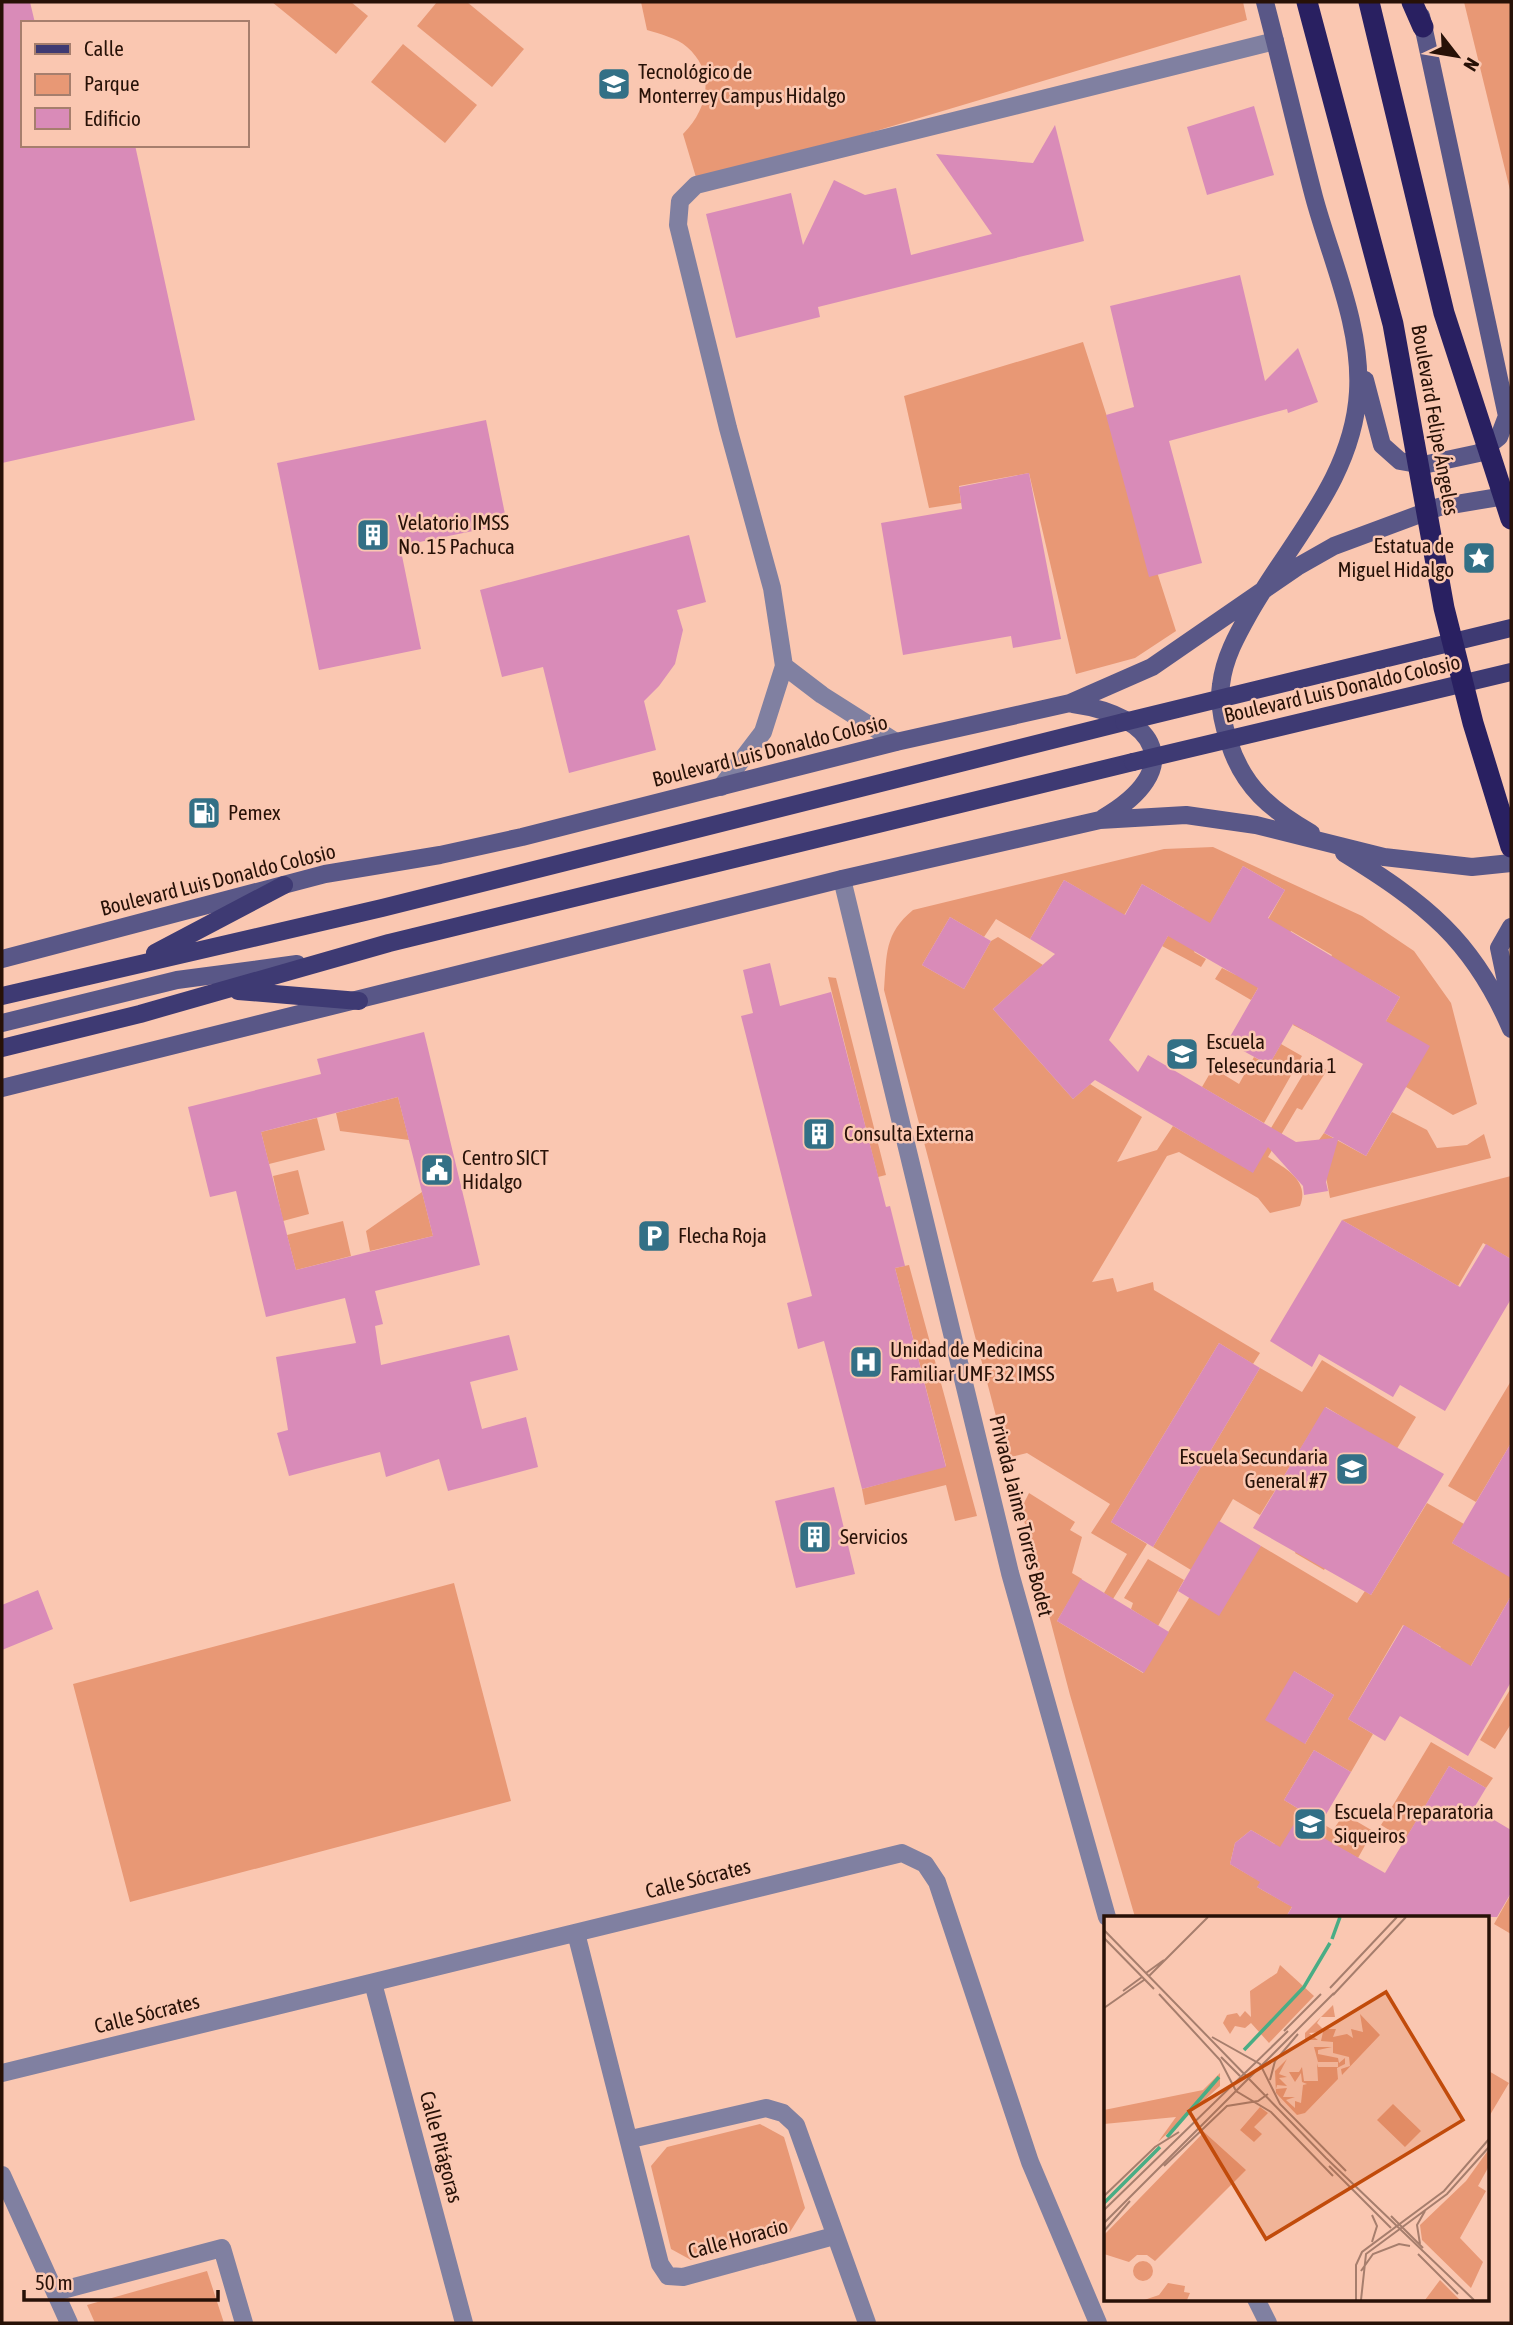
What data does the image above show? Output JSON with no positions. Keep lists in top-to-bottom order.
{
  "streets": {
    "highway": ["Boulevard Felipe Ángeles"],
    "main road": ["Boulevard Luis Donaldo Colosio"],
    "street": [
      "Privada Jaime Torres Bodet",
      "Calle Sócrates",
      "Calle Pitágoras",
      "Calle Horacio"
    ]
  },
  "crossings": [
    ["Calle Sócrates", "Calle Pitágoras"],
    ["Calle Sócrates", "Calle Horacio"]
  ],
  "places": {
    "school or university": [
      "Tecnológico de Monterrey Campus Hidalgo",
      "Escuela Telesecundaria 1",
      "Escuela Secundaria General #7",
      "Escuela Preparatoria Siqueiros"
    ],
    "building": ["Velatorio IMSS No. 15 Pachuca", "Consulta Externa", "Servicios"],
    "place": ["Estatua de Miguel Hidalgo"],
    "fuel station": ["Pemex"],
    "public building": ["Centro SICT Hidalgo"],
    "parking": ["Flecha Roja"],
    "hospital": ["Unidad de Medicina Familiar UMF 32 IMSS"]
  },
  "legend": ["Calle", "Parque", "Edificio"],
  "scale_bar": "50 m",
  "north": "bottom right"
}
